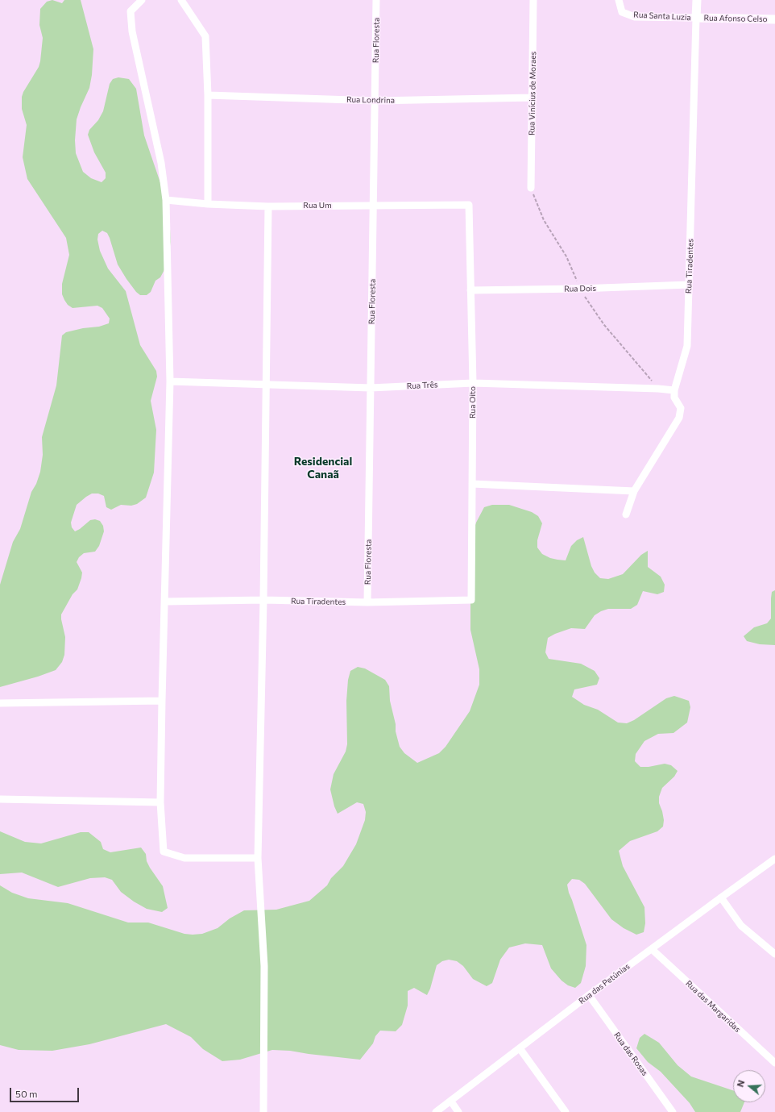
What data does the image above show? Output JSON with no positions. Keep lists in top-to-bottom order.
{
  "streets": {
    "street": [
      "Rua Santa Luzia",
      "Rua Afonso Celso",
      "Rua Floresta",
      "Rua Vinícius de Moraes",
      "Rua Londrina",
      "Rua Um",
      "Rua Tiradentes",
      "Rua Dois",
      "Rua Três",
      "Rua Oito",
      "Rua das Petúnias",
      "Rua das Margaridas",
      "Rua das Rosas"
    ]
  },
  "crossings": [
    ["Rua Santa Luzia", "Rua Afonso Celso"],
    ["Rua Santa Luzia", "Rua Tiradentes"],
    ["Rua Afonso Celso", "Rua Tiradentes"],
    ["Rua Floresta", "Rua Londrina"],
    ["Rua Floresta", "Rua Um"],
    ["Rua Floresta", "Rua Tiradentes"],
    ["Rua Floresta", "Rua Três"],
    ["Rua Vinícius de Moraes", "Rua Londrina"],
    ["Rua Um", "Rua Oito"],
    ["Rua Tiradentes", "Rua Dois"],
    ["Rua Tiradentes", "Rua Três"],
    ["Rua Tiradentes", "Rua Oito"],
    ["Rua Dois", "Rua Oito"],
    ["Rua Três", "Rua Oito"],
    ["Rua das Petúnias", "Rua das Margaridas"],
    ["Rua das Petúnias", "Rua das Rosas"]
  ],
  "districts": ["Residencial Canaã"],
  "scale_bar": "50 m",
  "north": "left"
}
